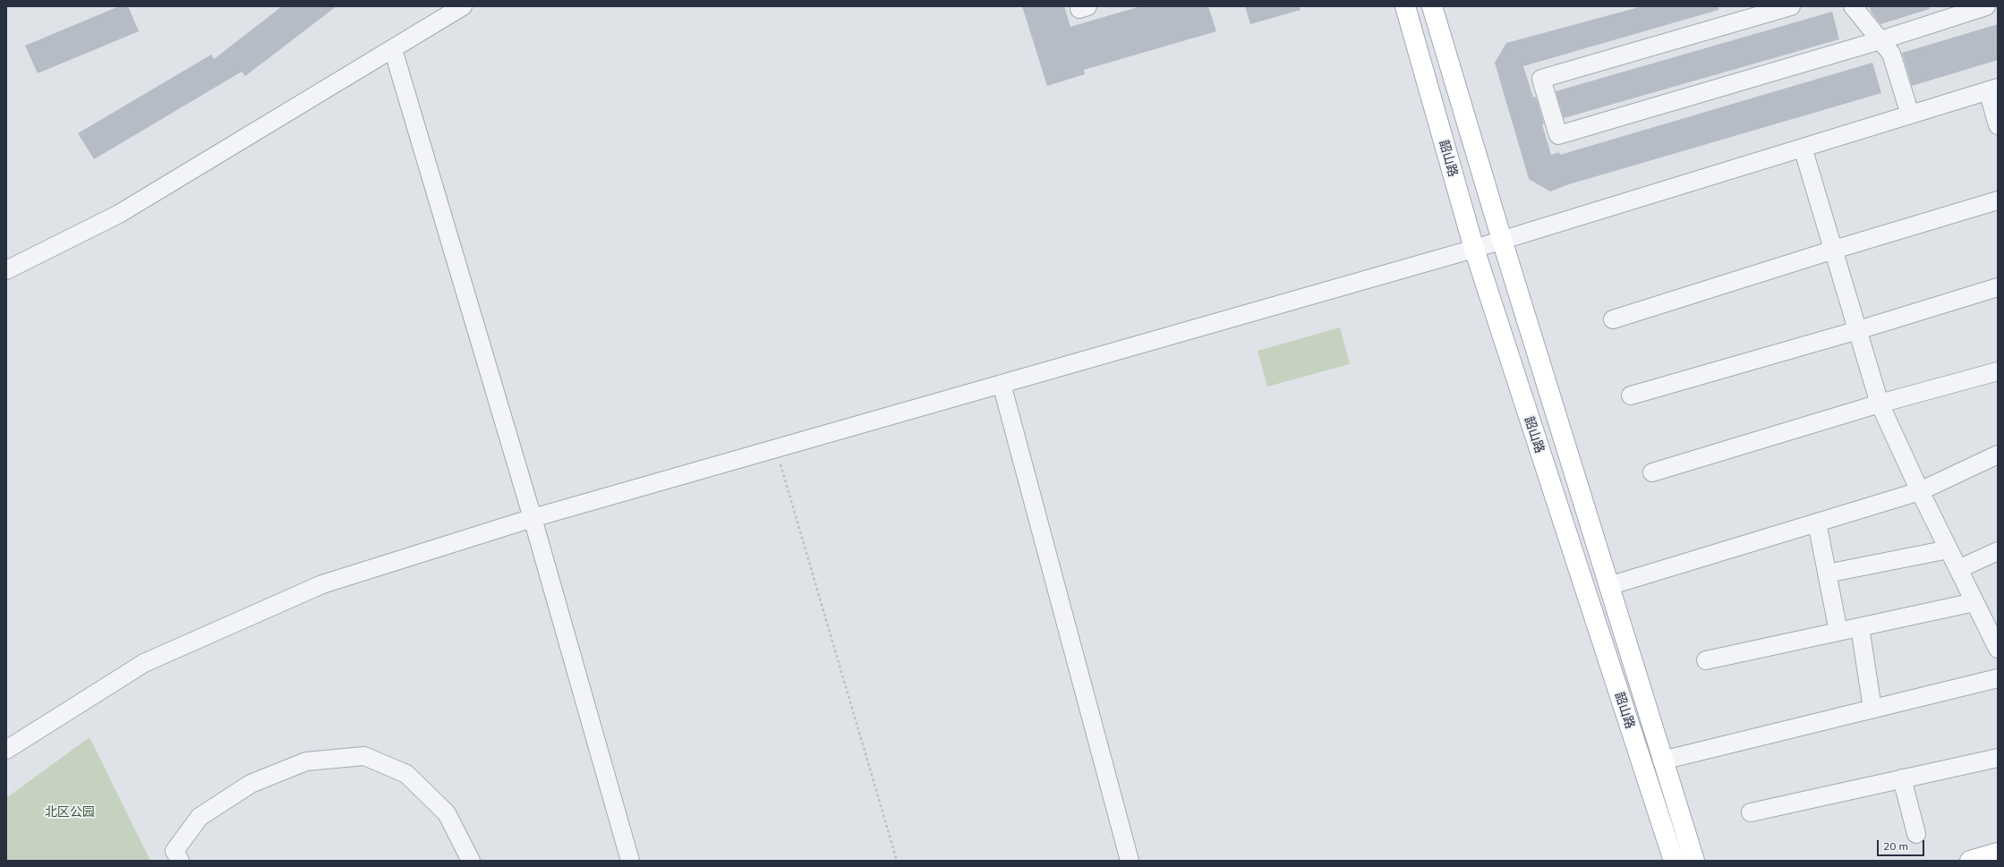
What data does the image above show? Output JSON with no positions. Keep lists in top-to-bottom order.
{
  "streets": {
    "main road": ["韶山路"]
  },
  "parks": ["北区公园"],
  "scale_bar": "20 m"
}
